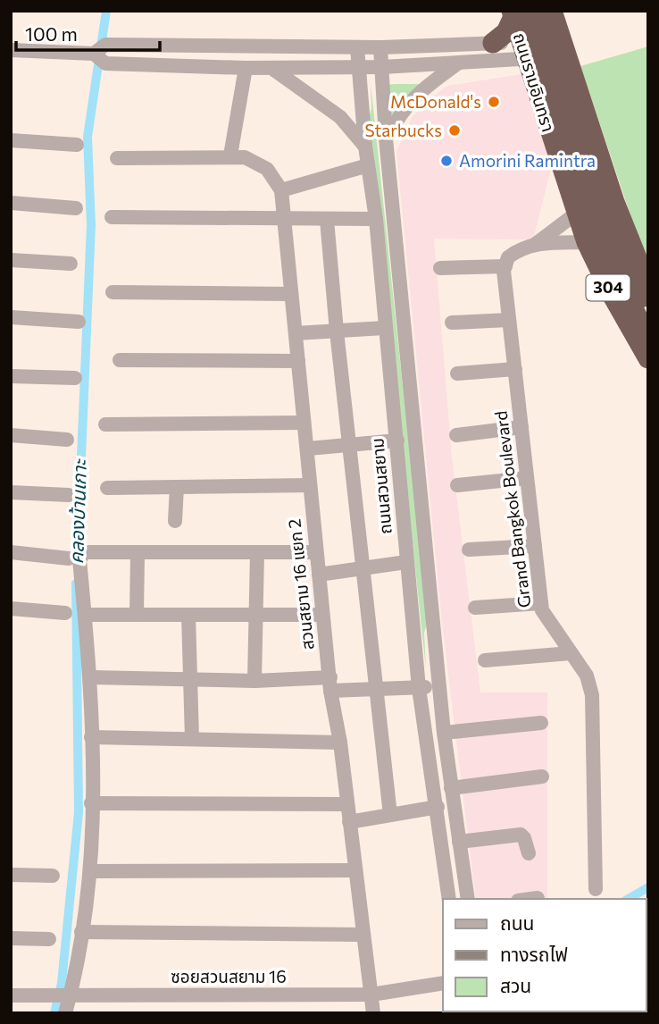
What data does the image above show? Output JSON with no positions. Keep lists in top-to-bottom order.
{
  "streets": {
    "highway": ["ถนนรามอินทรา", "304"],
    "street": [
      "ถนนสวนสยาม",
      "Grand Bangkok Boulevard",
      "สวนสยาม 16 แยก 2",
      "ซอยสวนสยาม 16"
    ]
  },
  "crossings": [
    ["สวนสยาม 16 แยก 2", "ซอยสวนสยาม 16"]
  ],
  "water": ["คลองบ้านเกาะ"],
  "places": ["McDonald's", "Starbucks", "Amorini Ramintra"],
  "legend": ["ถนน", "ทางรถไฟ", "สวน"],
  "scale_bar": "100 m"
}
